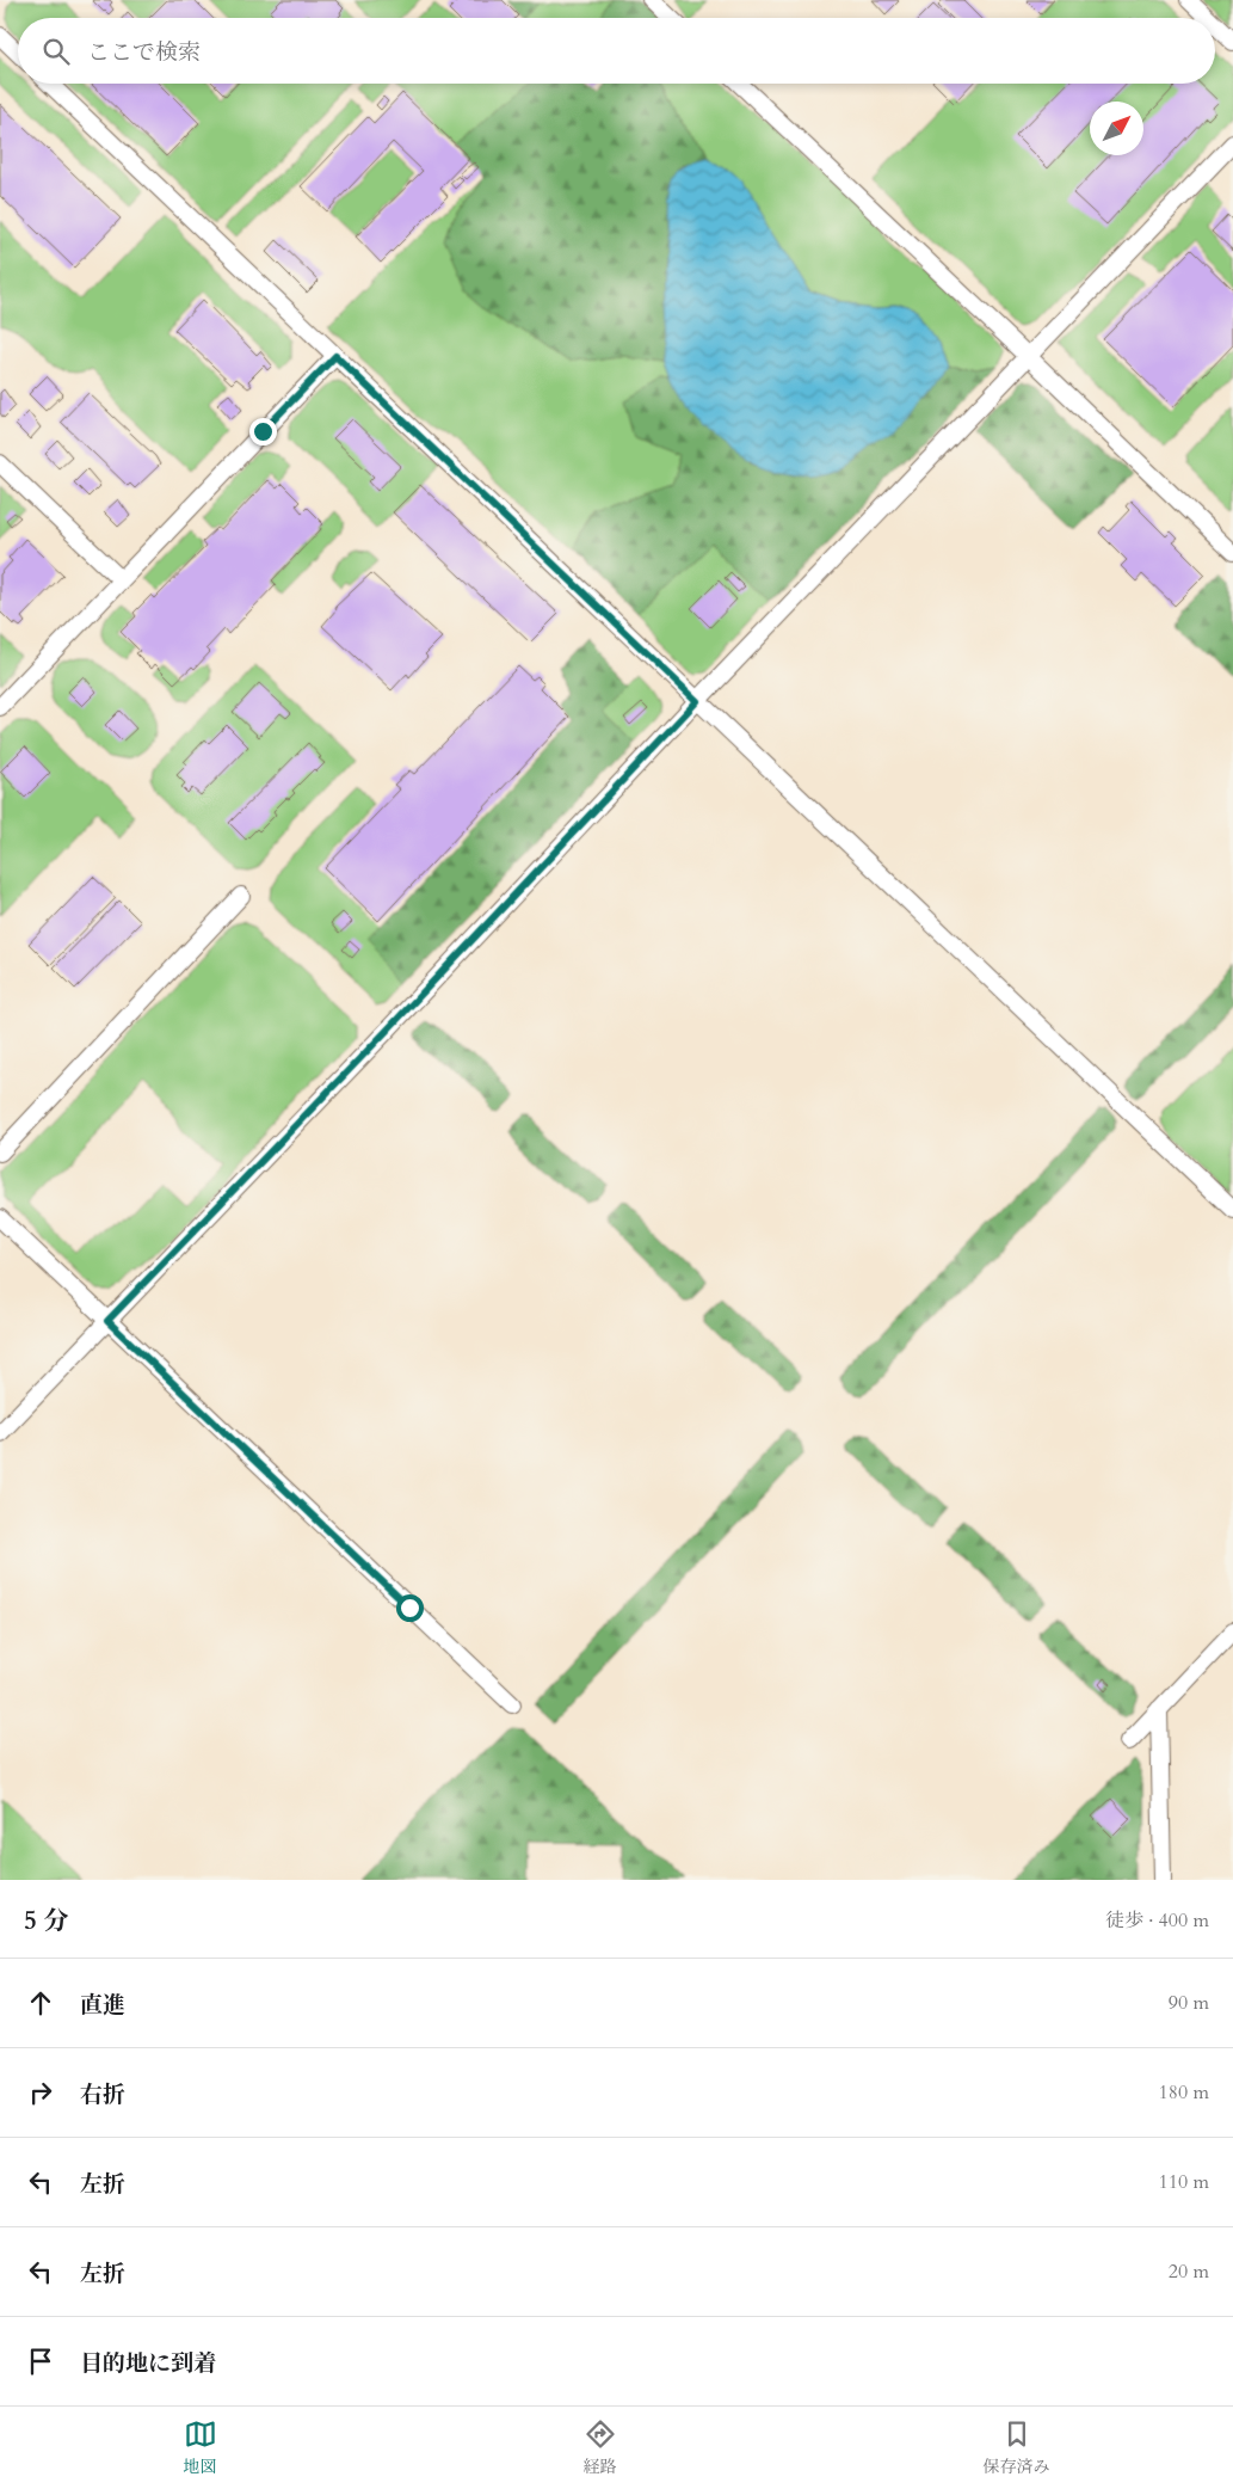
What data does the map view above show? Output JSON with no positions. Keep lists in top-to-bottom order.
{
  "north": "top right",
  "page": {
    "search": "ここで検索",
    "heading": ["5 分", "徒歩 · 400 m"],
    "list": [
      ["直進", "90 m"],
      ["右折", "180 m"],
      ["左折", "110 m"],
      ["左折", "20 m"],
      "目的地に到着"
    ],
    "nav": ["地図", "経路", "保存済み"]
  }
}
